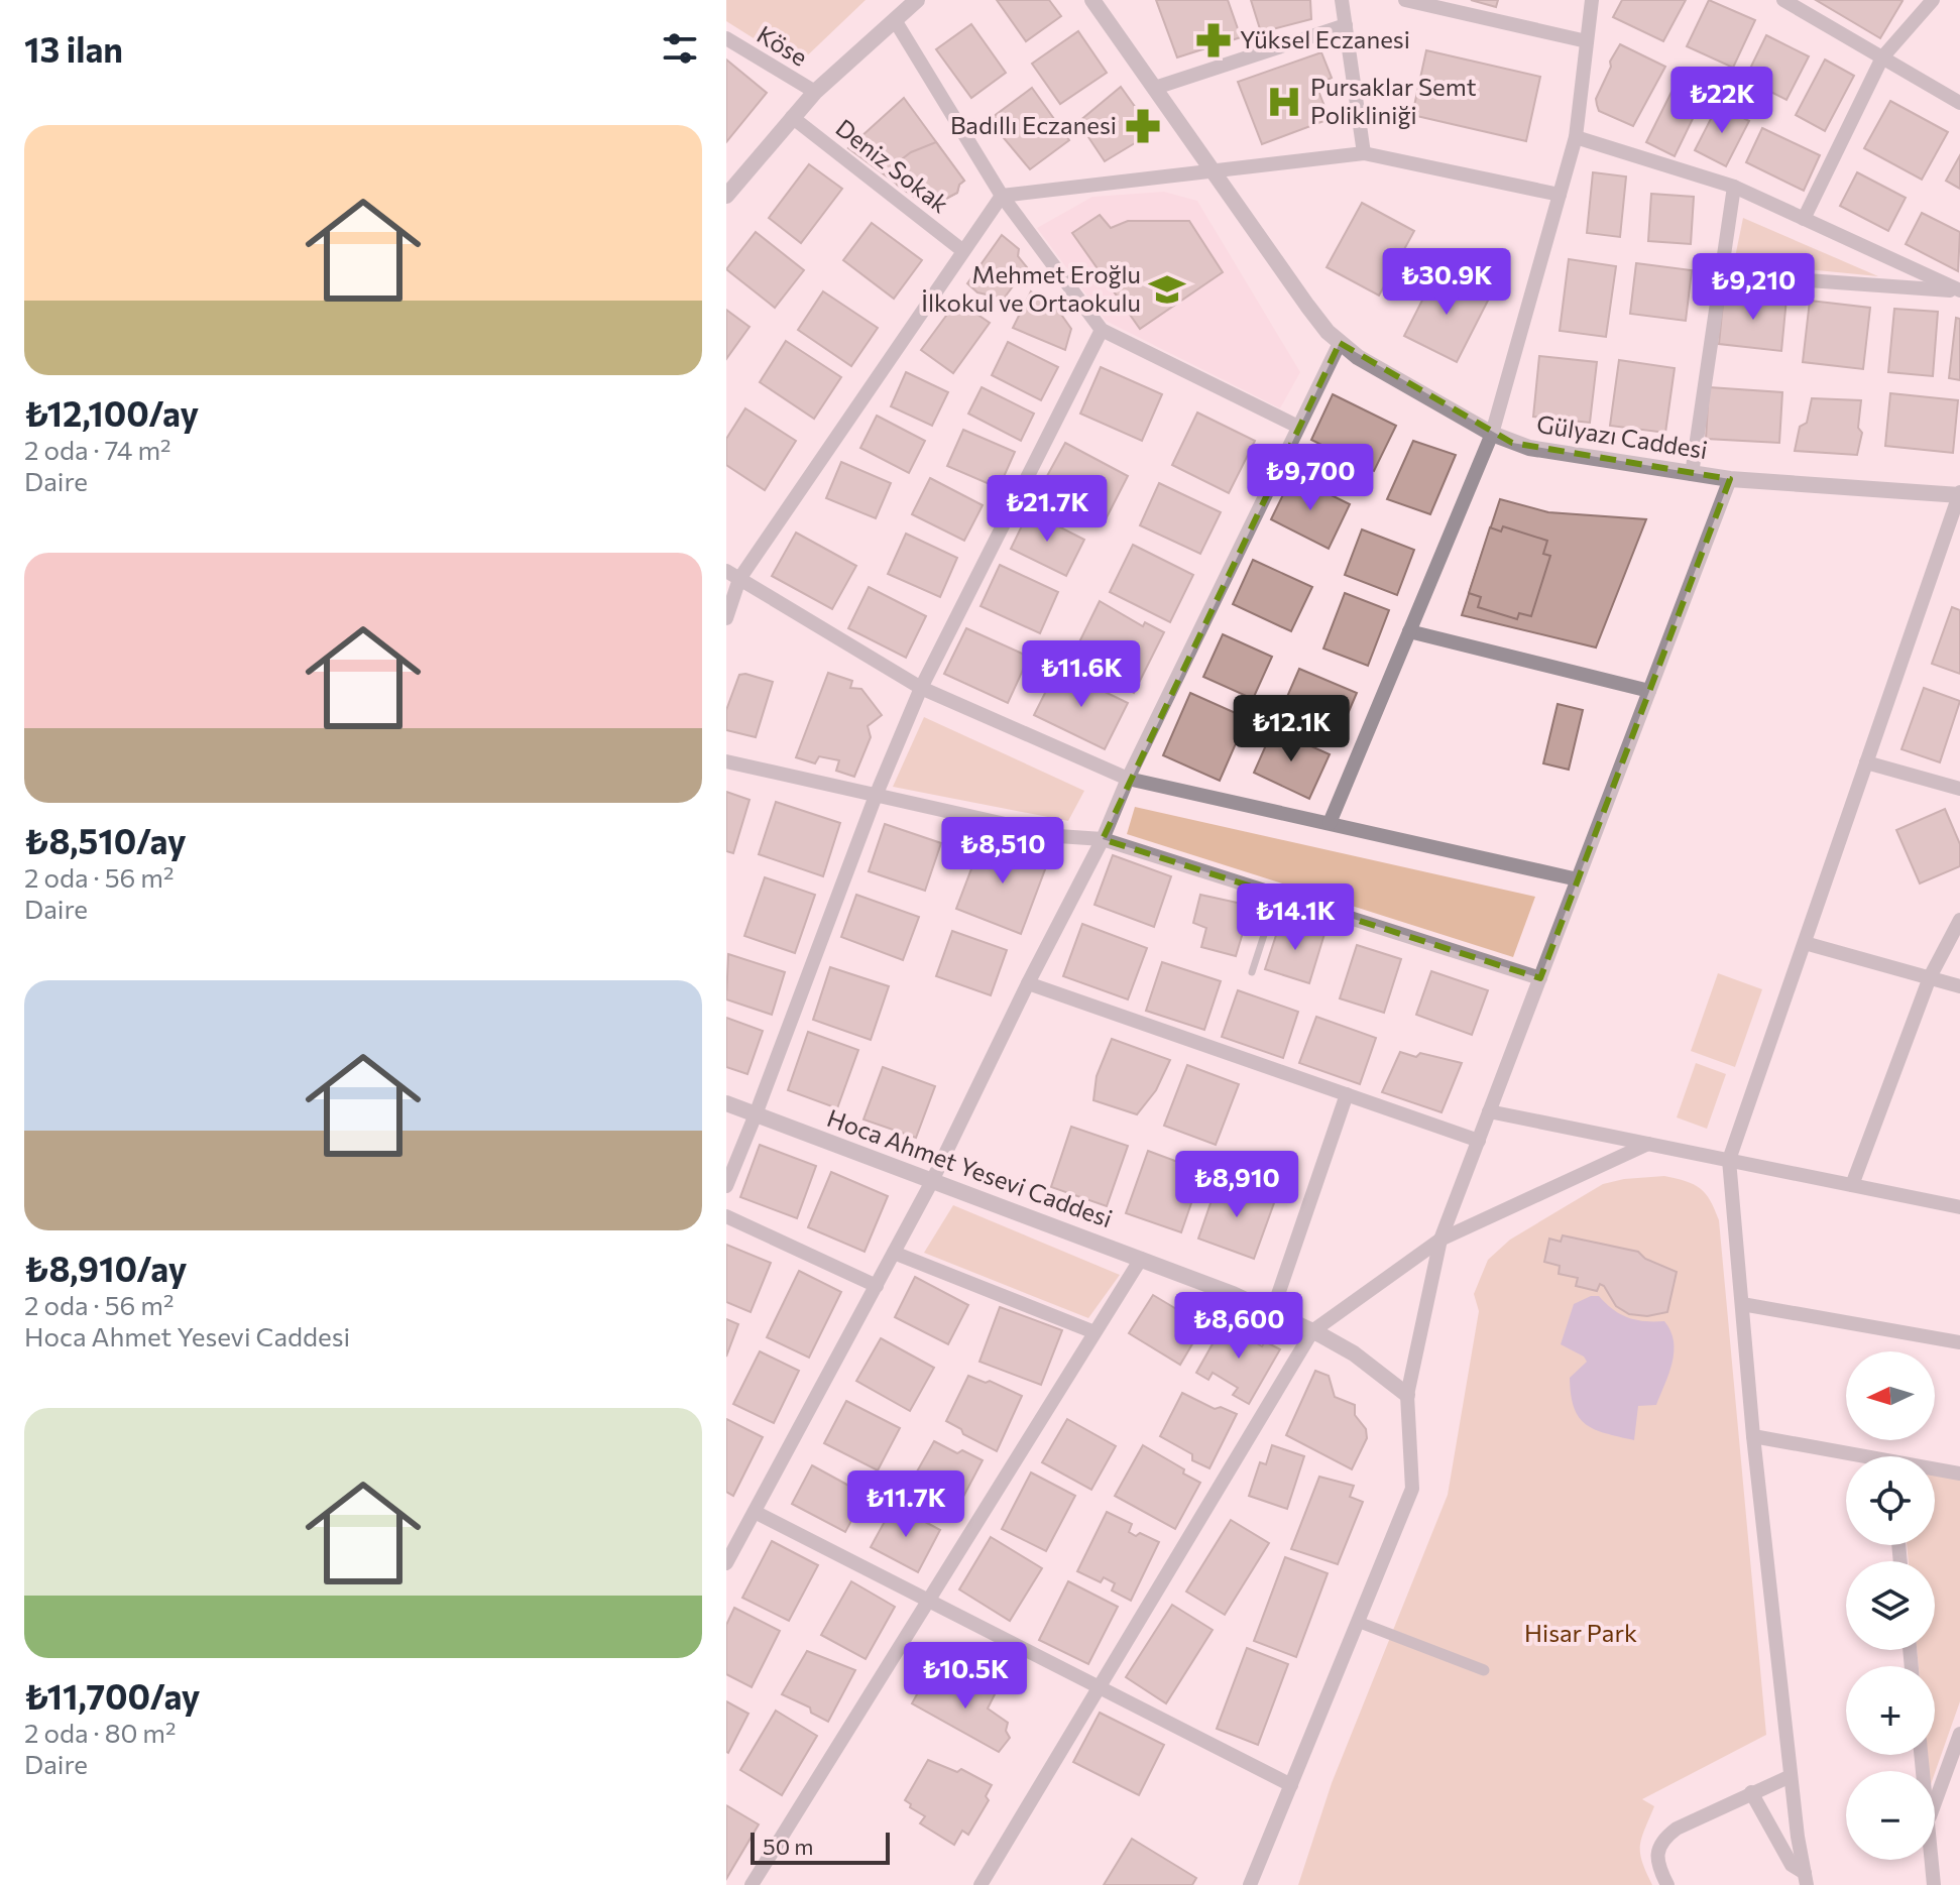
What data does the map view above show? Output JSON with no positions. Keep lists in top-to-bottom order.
{
  "streets": {
    "street": [
      "Köse",
      "Deniz Sokak",
      "Gülyazı Caddesi",
      "Hoca Ahmet Yesevi Caddesi"
    ]
  },
  "parks": ["Hisar Park"],
  "places": {
    "pharmacy": ["Yüksel Eczanesi", "Badıllı Eczanesi"],
    "hospital": ["Pursaklar Semt Polikliniği"],
    "school or university": ["Mehmet Eroğlu İlkokul ve Ortaokulu"]
  },
  "scale_bar": "50 m",
  "north": "left",
  "page": {
    "heading": "13 ilan",
    "price": [
      "₺22K",
      "₺30.9K",
      "₺9,210",
      "₺9,700",
      "₺21.7K",
      "₺11.6K",
      "₺12.1K",
      "₺8,510",
      "₺14.1K",
      "₺8,910",
      "₺8,600",
      "₺11.7K",
      "₺10.5K"
    ],
    "list": [
      {
        "name": "₺12,100/ay",
        "note": "2 oda · 74 m² · Daire"
      },
      {
        "name": "₺8,510/ay",
        "note": "2 oda · 56 m² · Daire"
      },
      {
        "name": "₺8,910/ay",
        "note": "2 oda · 56 m² · Hoca Ahmet Yesevi Caddesi"
      },
      {
        "name": "₺11,700/ay",
        "note": "2 oda · 80 m² · Daire"
      }
    ],
    "map_buttons": ["+", "−"],
    "scale": "50 m"
  }
}
